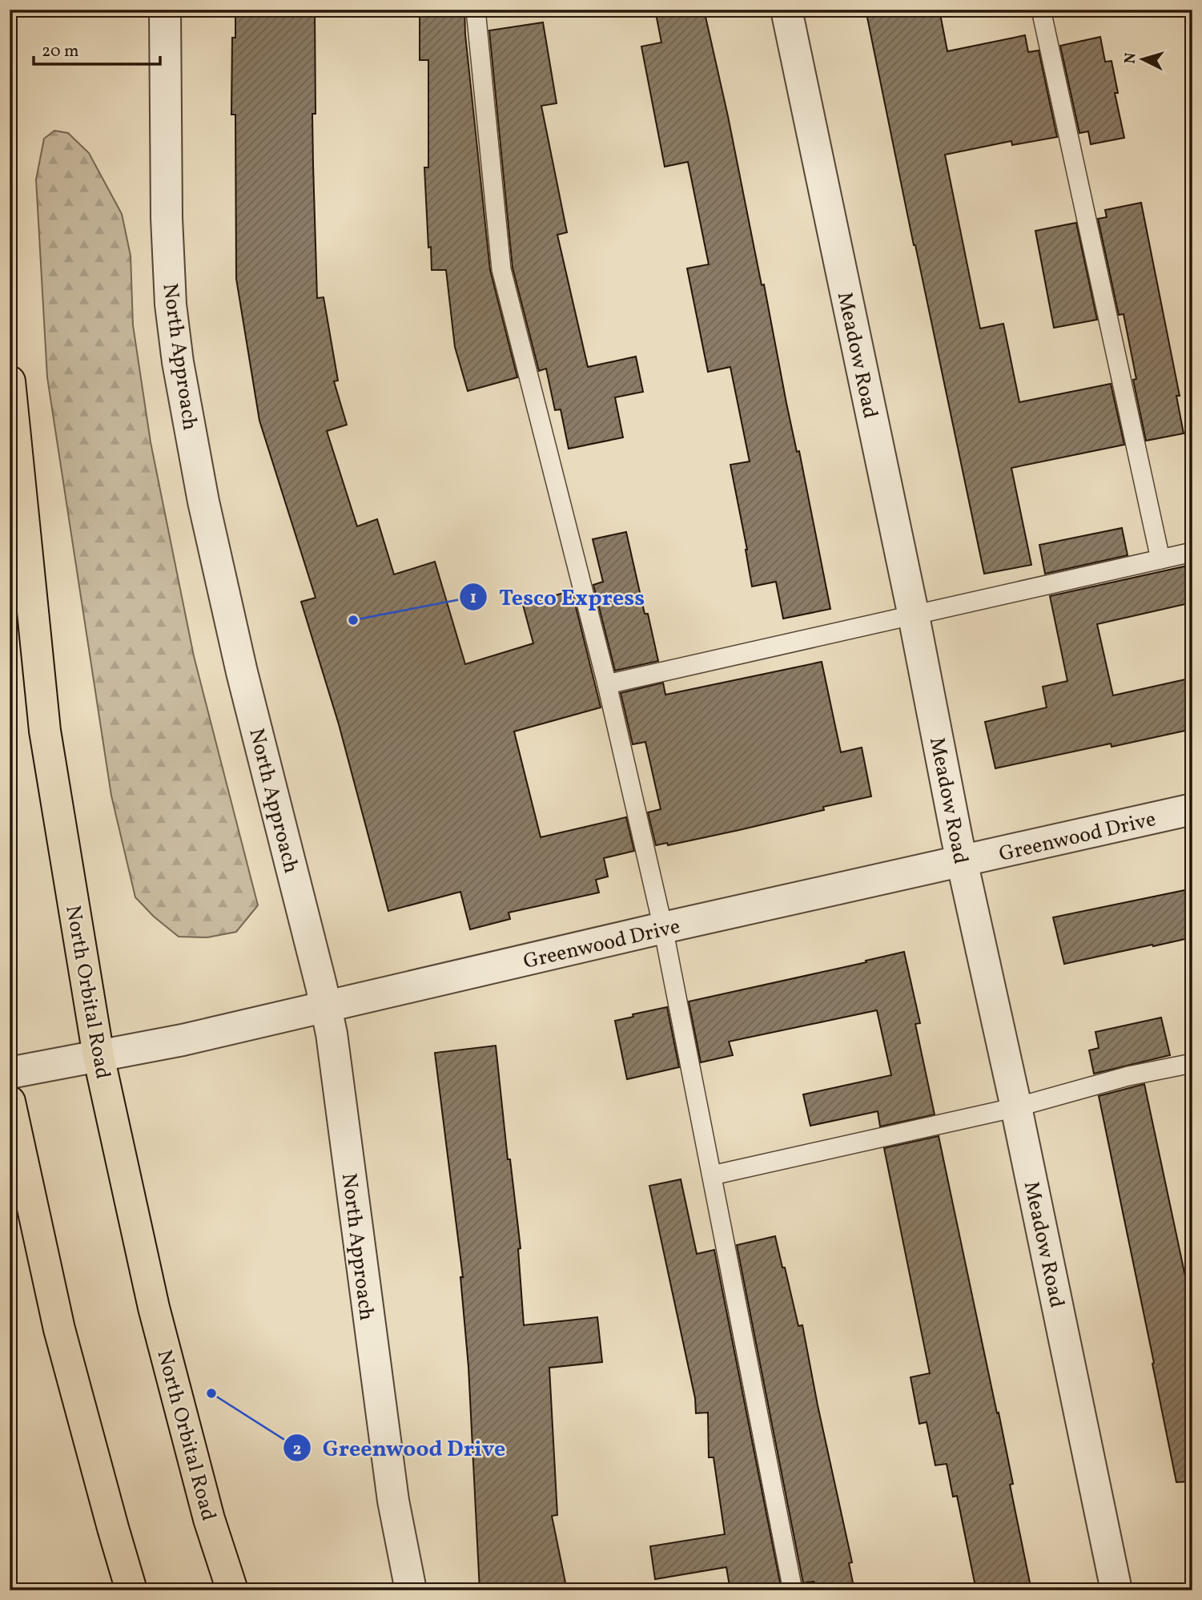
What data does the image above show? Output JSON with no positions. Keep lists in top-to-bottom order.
{
  "streets": {
    "highway": ["North Orbital Road"],
    "street": ["Meadow Road", "North Approach", "Greenwood Drive"]
  },
  "crossings": [
    ["Meadow Road", "Greenwood Drive"],
    ["North Approach", "Greenwood Drive"],
    ["Greenwood Drive", "North Orbital Road"]
  ],
  "places": ["Tesco Express", "Greenwood Drive"],
  "scale_bar": "20 m",
  "north": "left"
}
